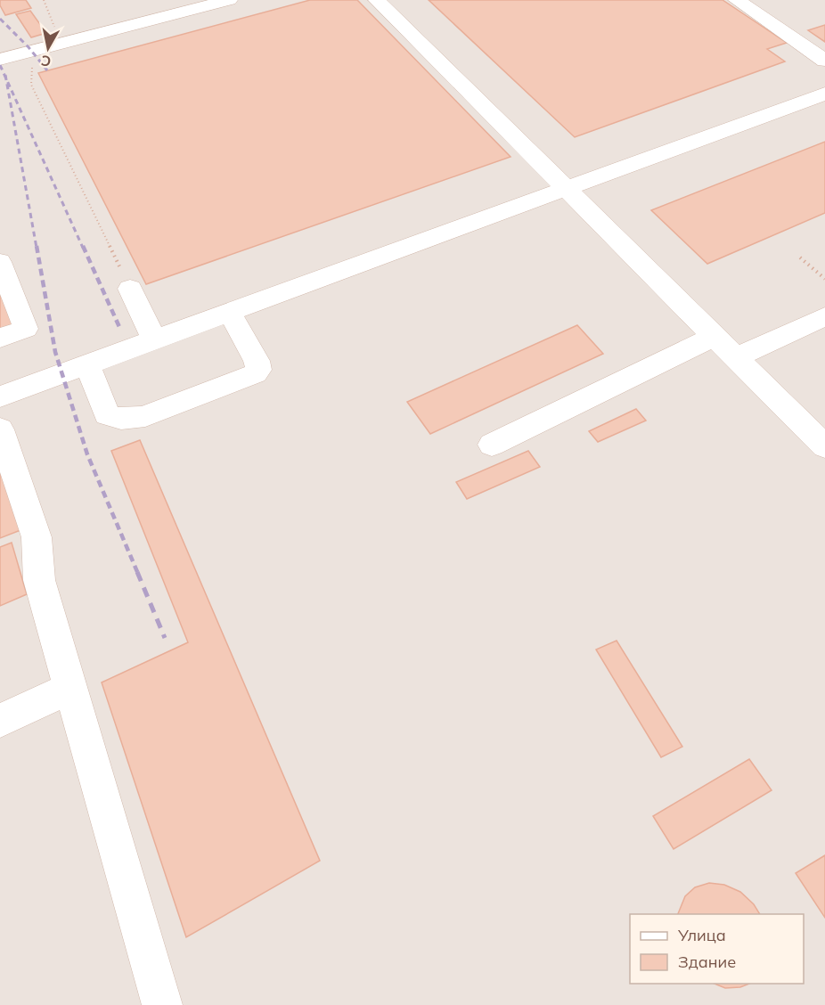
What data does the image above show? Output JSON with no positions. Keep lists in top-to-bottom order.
{
  "legend": ["Улица", "Здание"],
  "north": "bottom"
}
